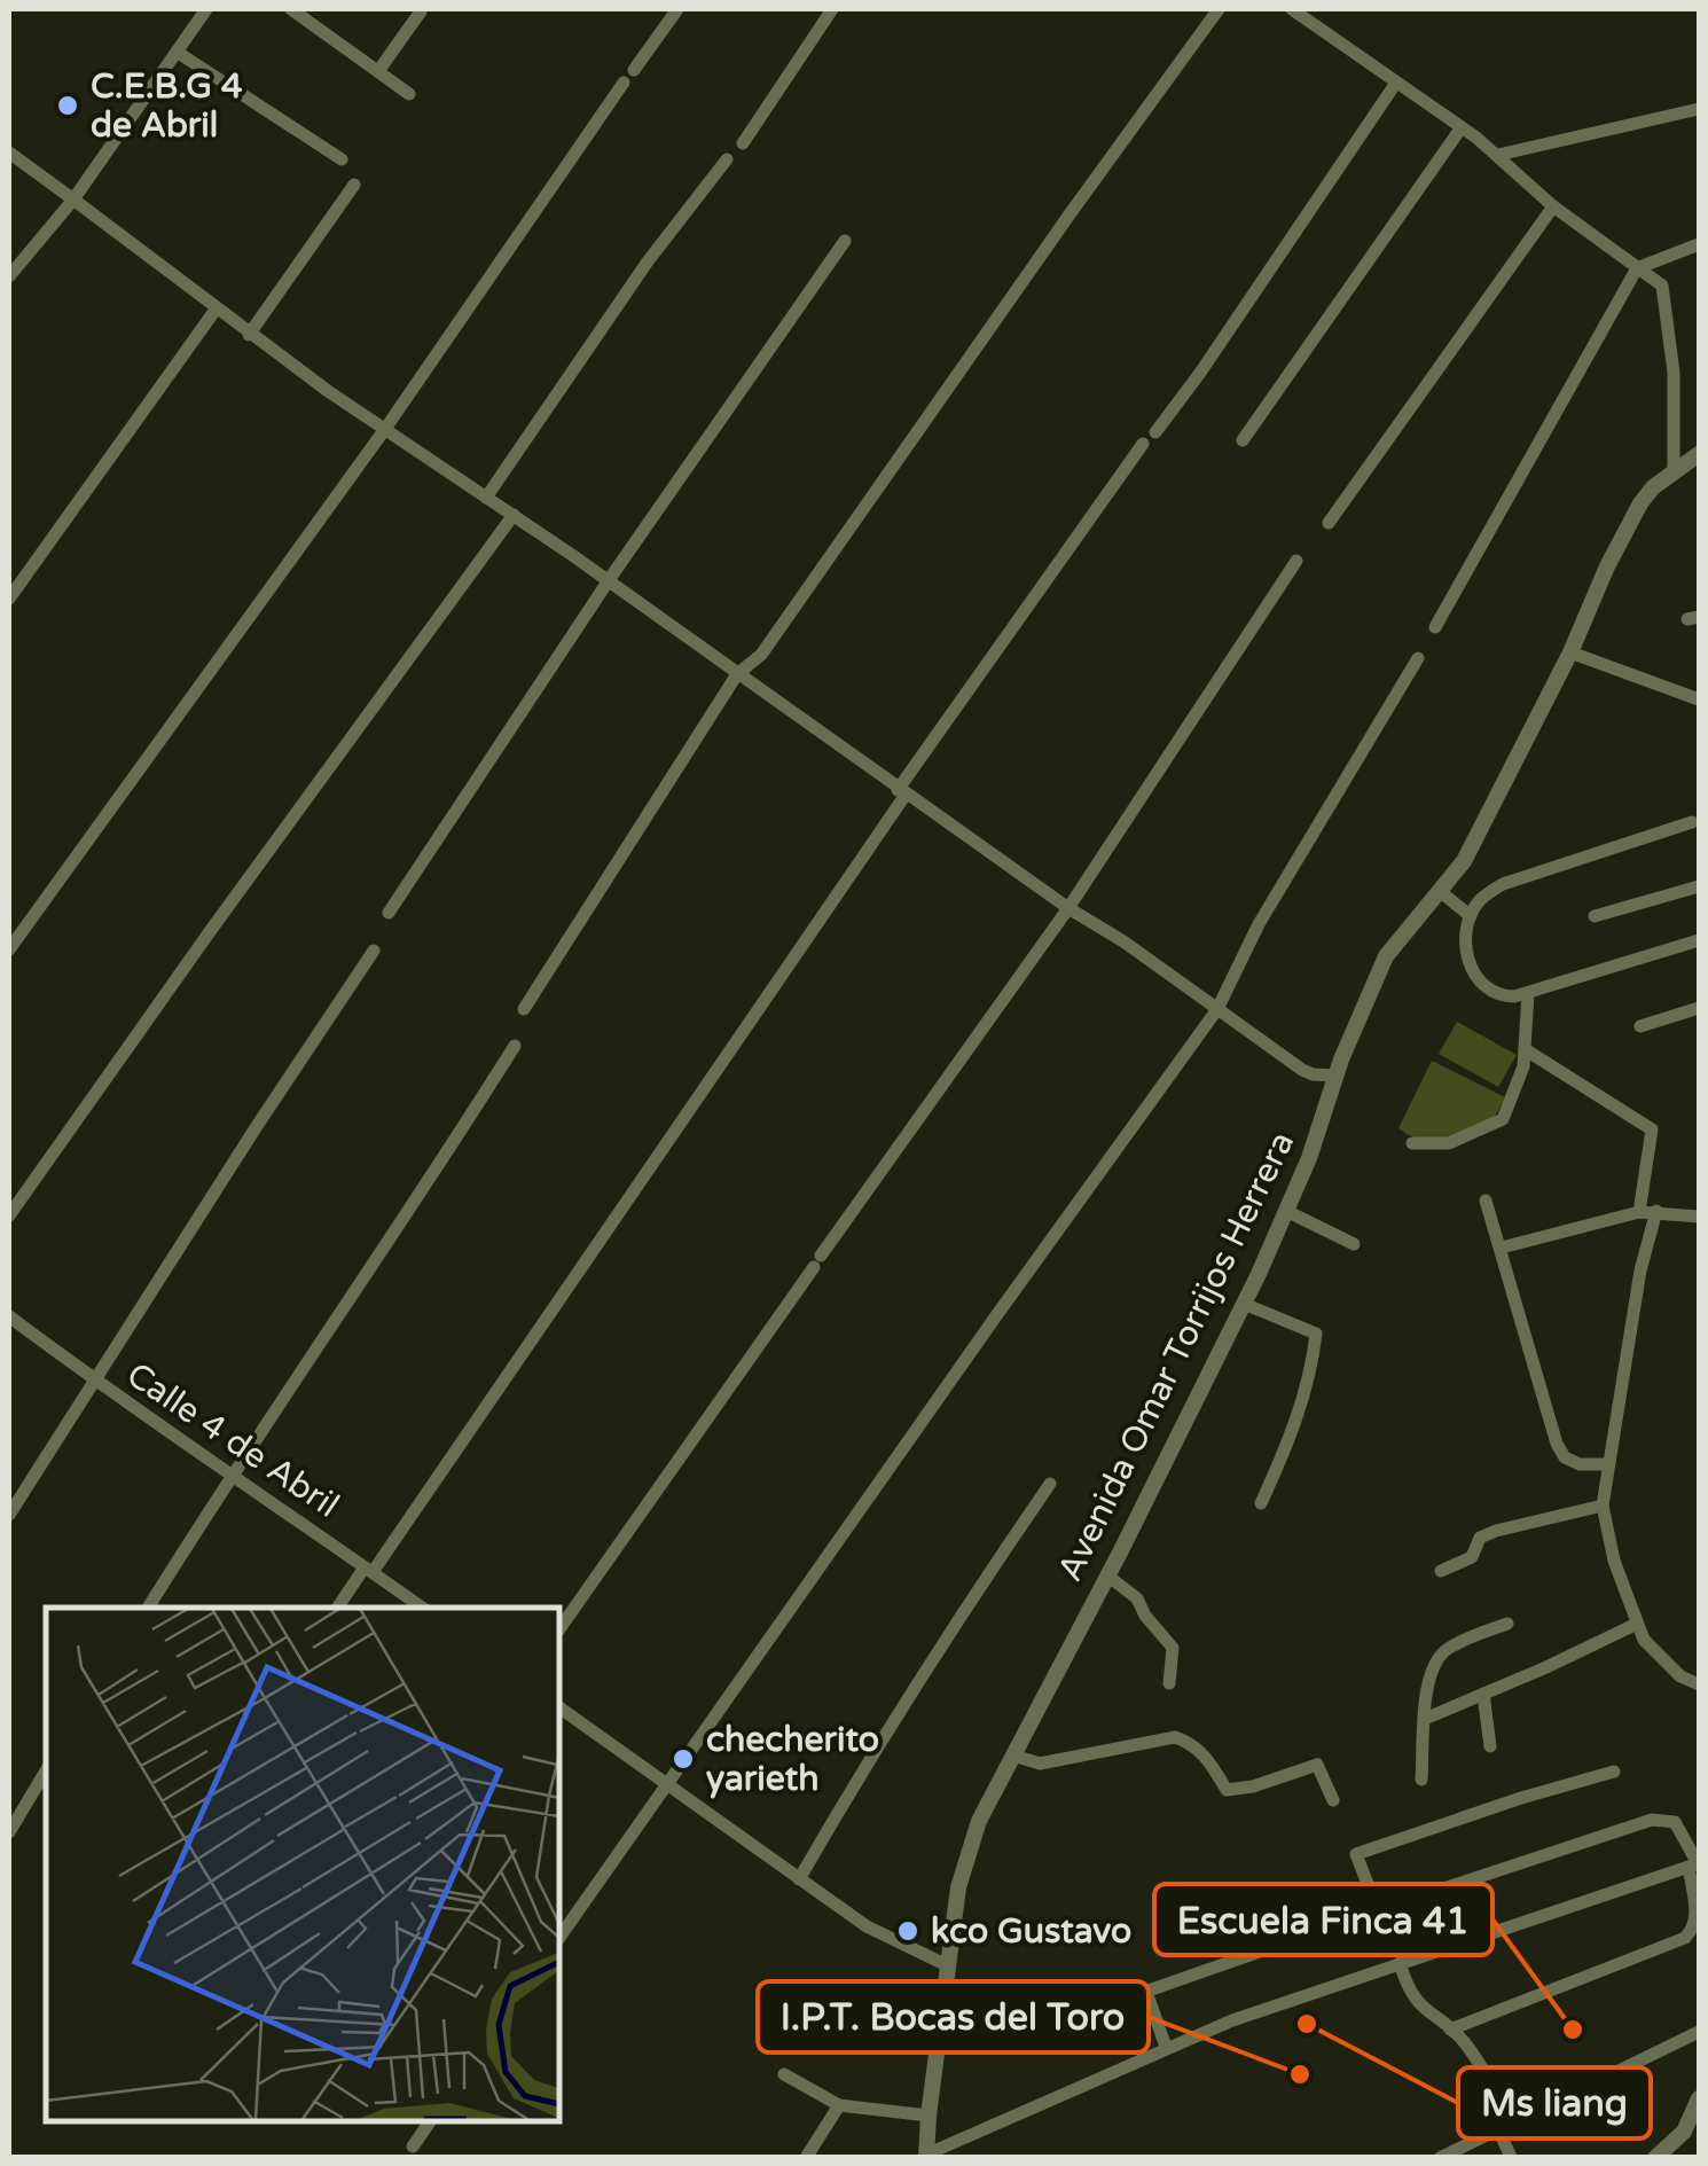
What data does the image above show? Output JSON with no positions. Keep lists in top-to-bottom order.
{
  "streets": {
    "street": ["Avenida Omar Torrijos Herrera", "Calle 4 de Abril"]
  },
  "places": [
    "C.E.B.G 4 de Abril",
    "checherito yarieth",
    "kco Gustavo",
    "Ms liang",
    "Escuela Finca 41",
    "I.P.T. Bocas del Toro"
  ]
}
